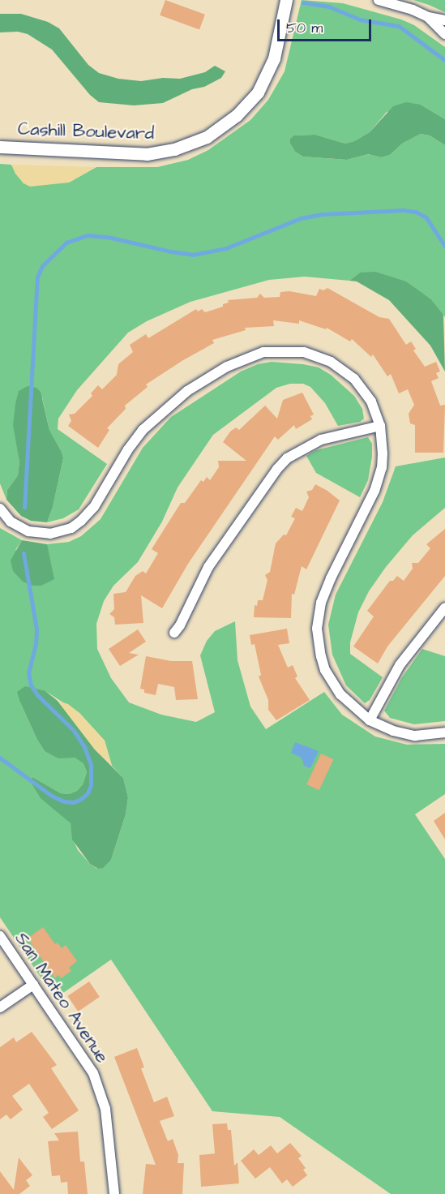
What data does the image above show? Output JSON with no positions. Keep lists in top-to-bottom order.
{
  "streets": {
    "street": ["Cashill Boulevard", "San Mateo Avenue"]
  },
  "scale_bar": "50 m"
}
